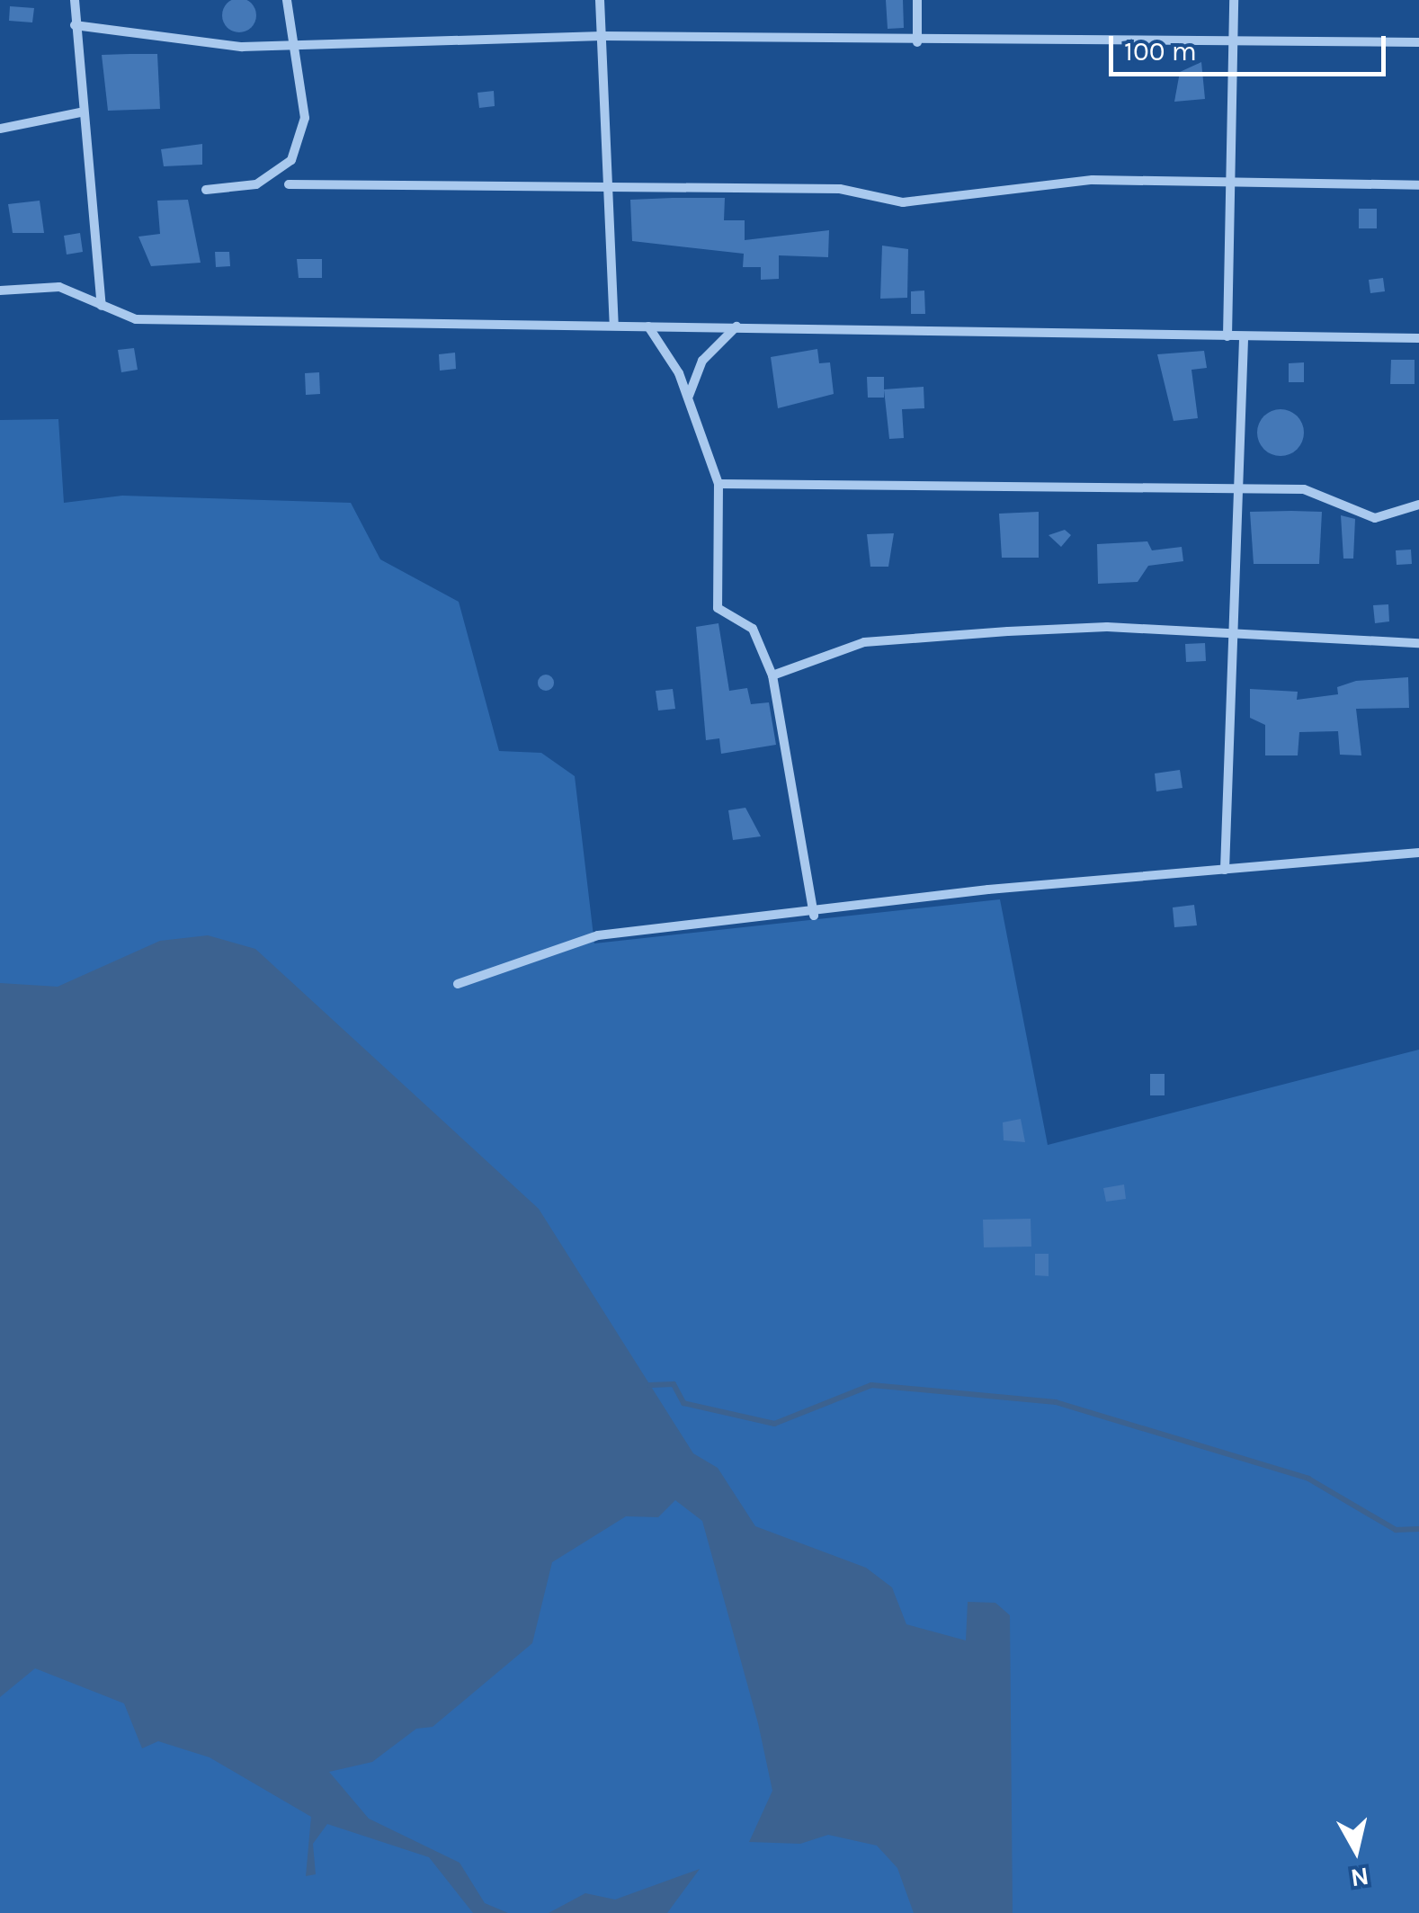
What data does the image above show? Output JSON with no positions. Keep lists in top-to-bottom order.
{
  "scale_bar": "100 m",
  "north": "bottom"
}
